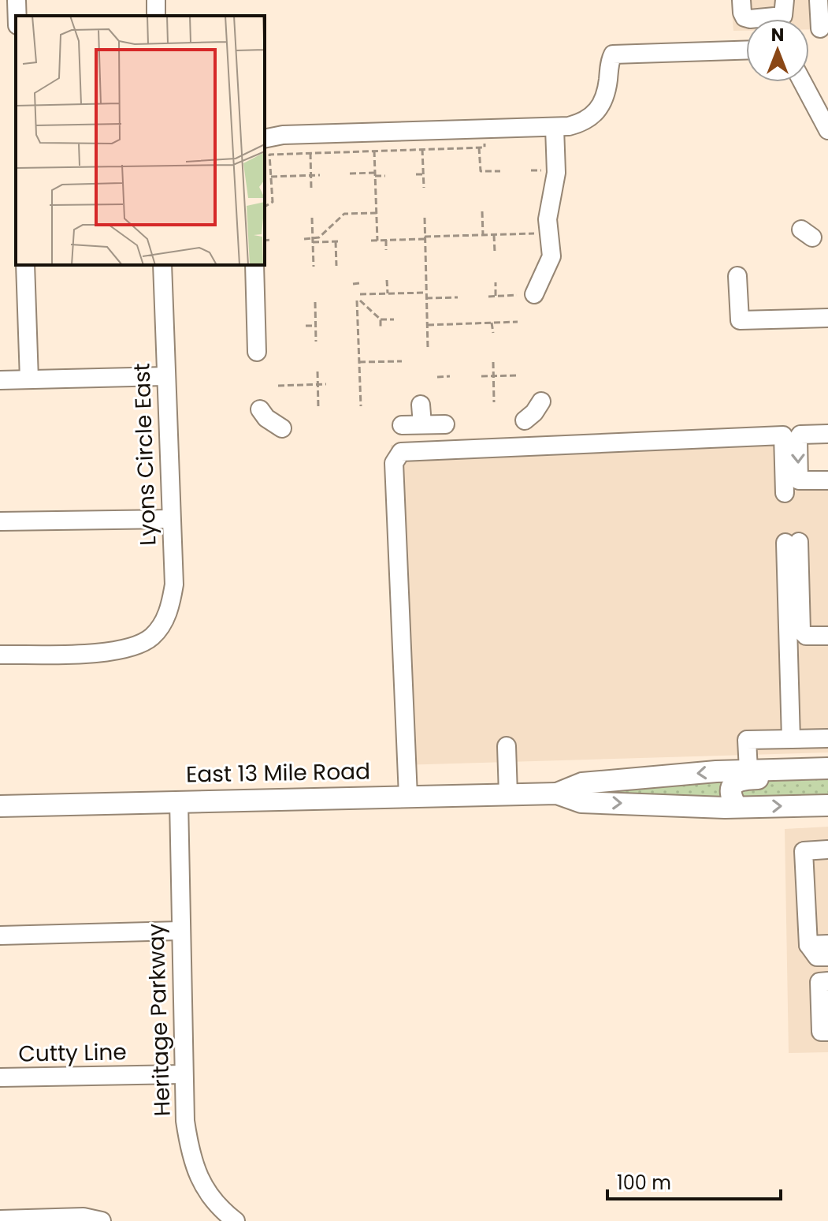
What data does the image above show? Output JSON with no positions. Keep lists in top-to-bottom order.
{
  "streets": {
    "main road": ["East 13 Mile Road"],
    "street": ["Lyons Circle East", "Heritage Parkway", "Cutty Line"]
  },
  "crossings": [
    ["East 13 Mile Road", "Heritage Parkway"],
    ["Heritage Parkway", "Cutty Line"]
  ],
  "scale_bar": "100 m",
  "north": "top"
}
